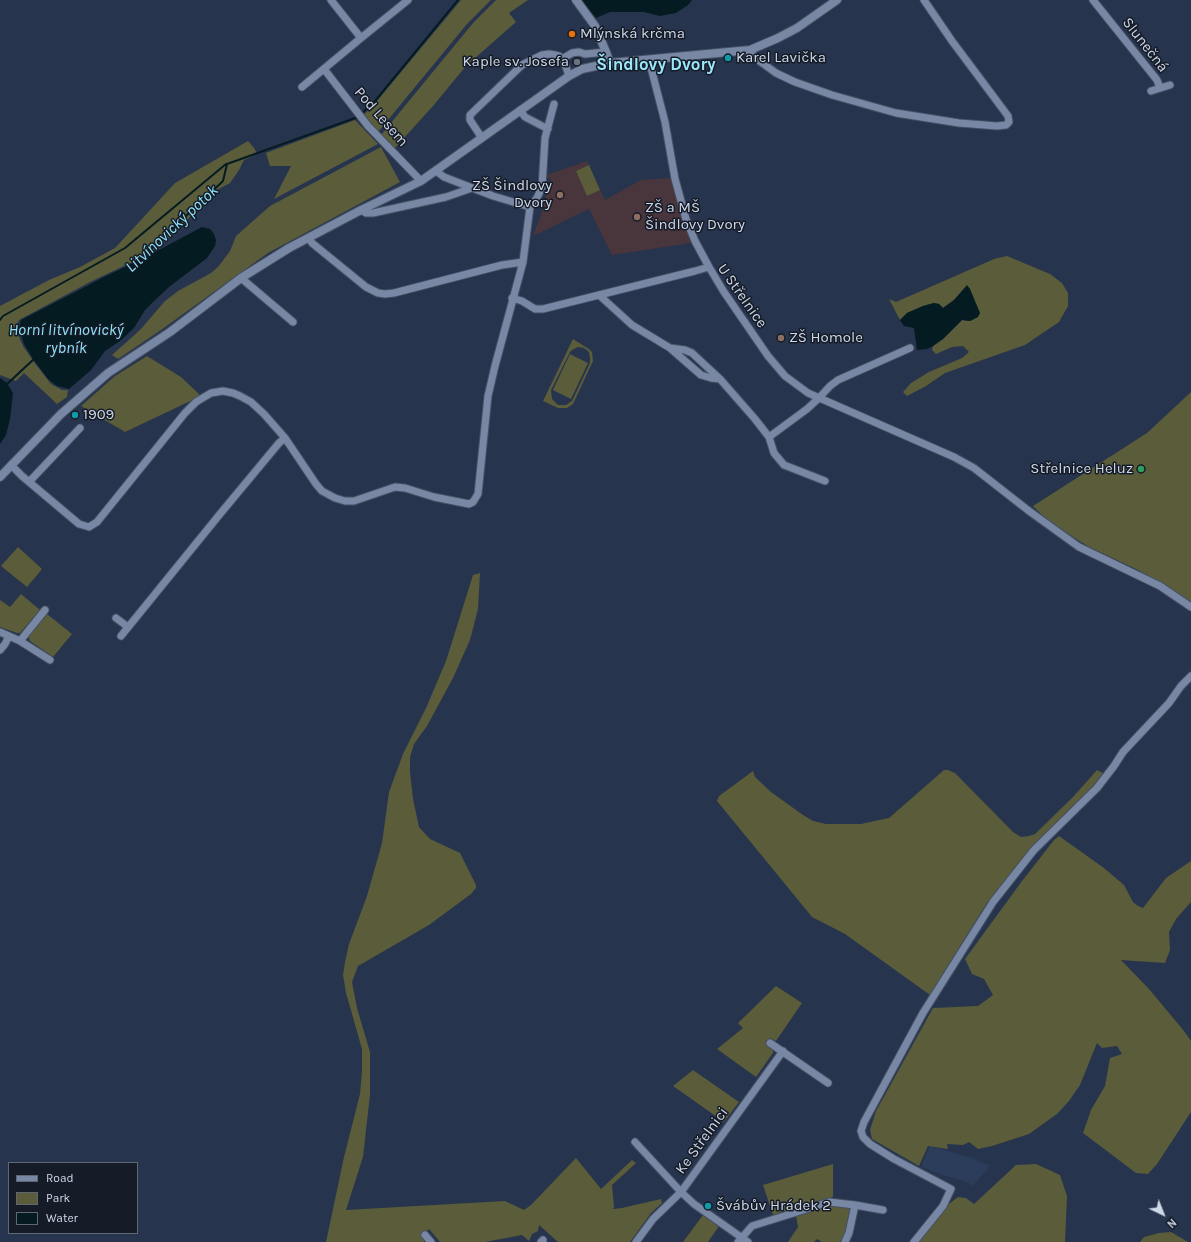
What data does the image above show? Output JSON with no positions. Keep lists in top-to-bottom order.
{
  "streets": {
    "street": [
      "Slunečná",
      "Pod Lesem",
      "U Střelnice",
      "Ke Střelnici"
    ]
  },
  "districts": ["Šindlovy Dvory"],
  "water": ["Litvínovický potok", "Horní litvínovický rybník"],
  "places": [
    "Mlýnská krčma",
    "Karel Lavička",
    "Kaple sv. Josefa",
    "ZŠ Šindlovy Dvory",
    "ZŠ a MŠ Šindlovy Dvory",
    "ZŠ Homole",
    "1909",
    "Střelnice Heluz",
    "Švábův Hrádek 2"
  ],
  "legend": ["Road", "Park", "Water"],
  "north": "bottom right"
}
